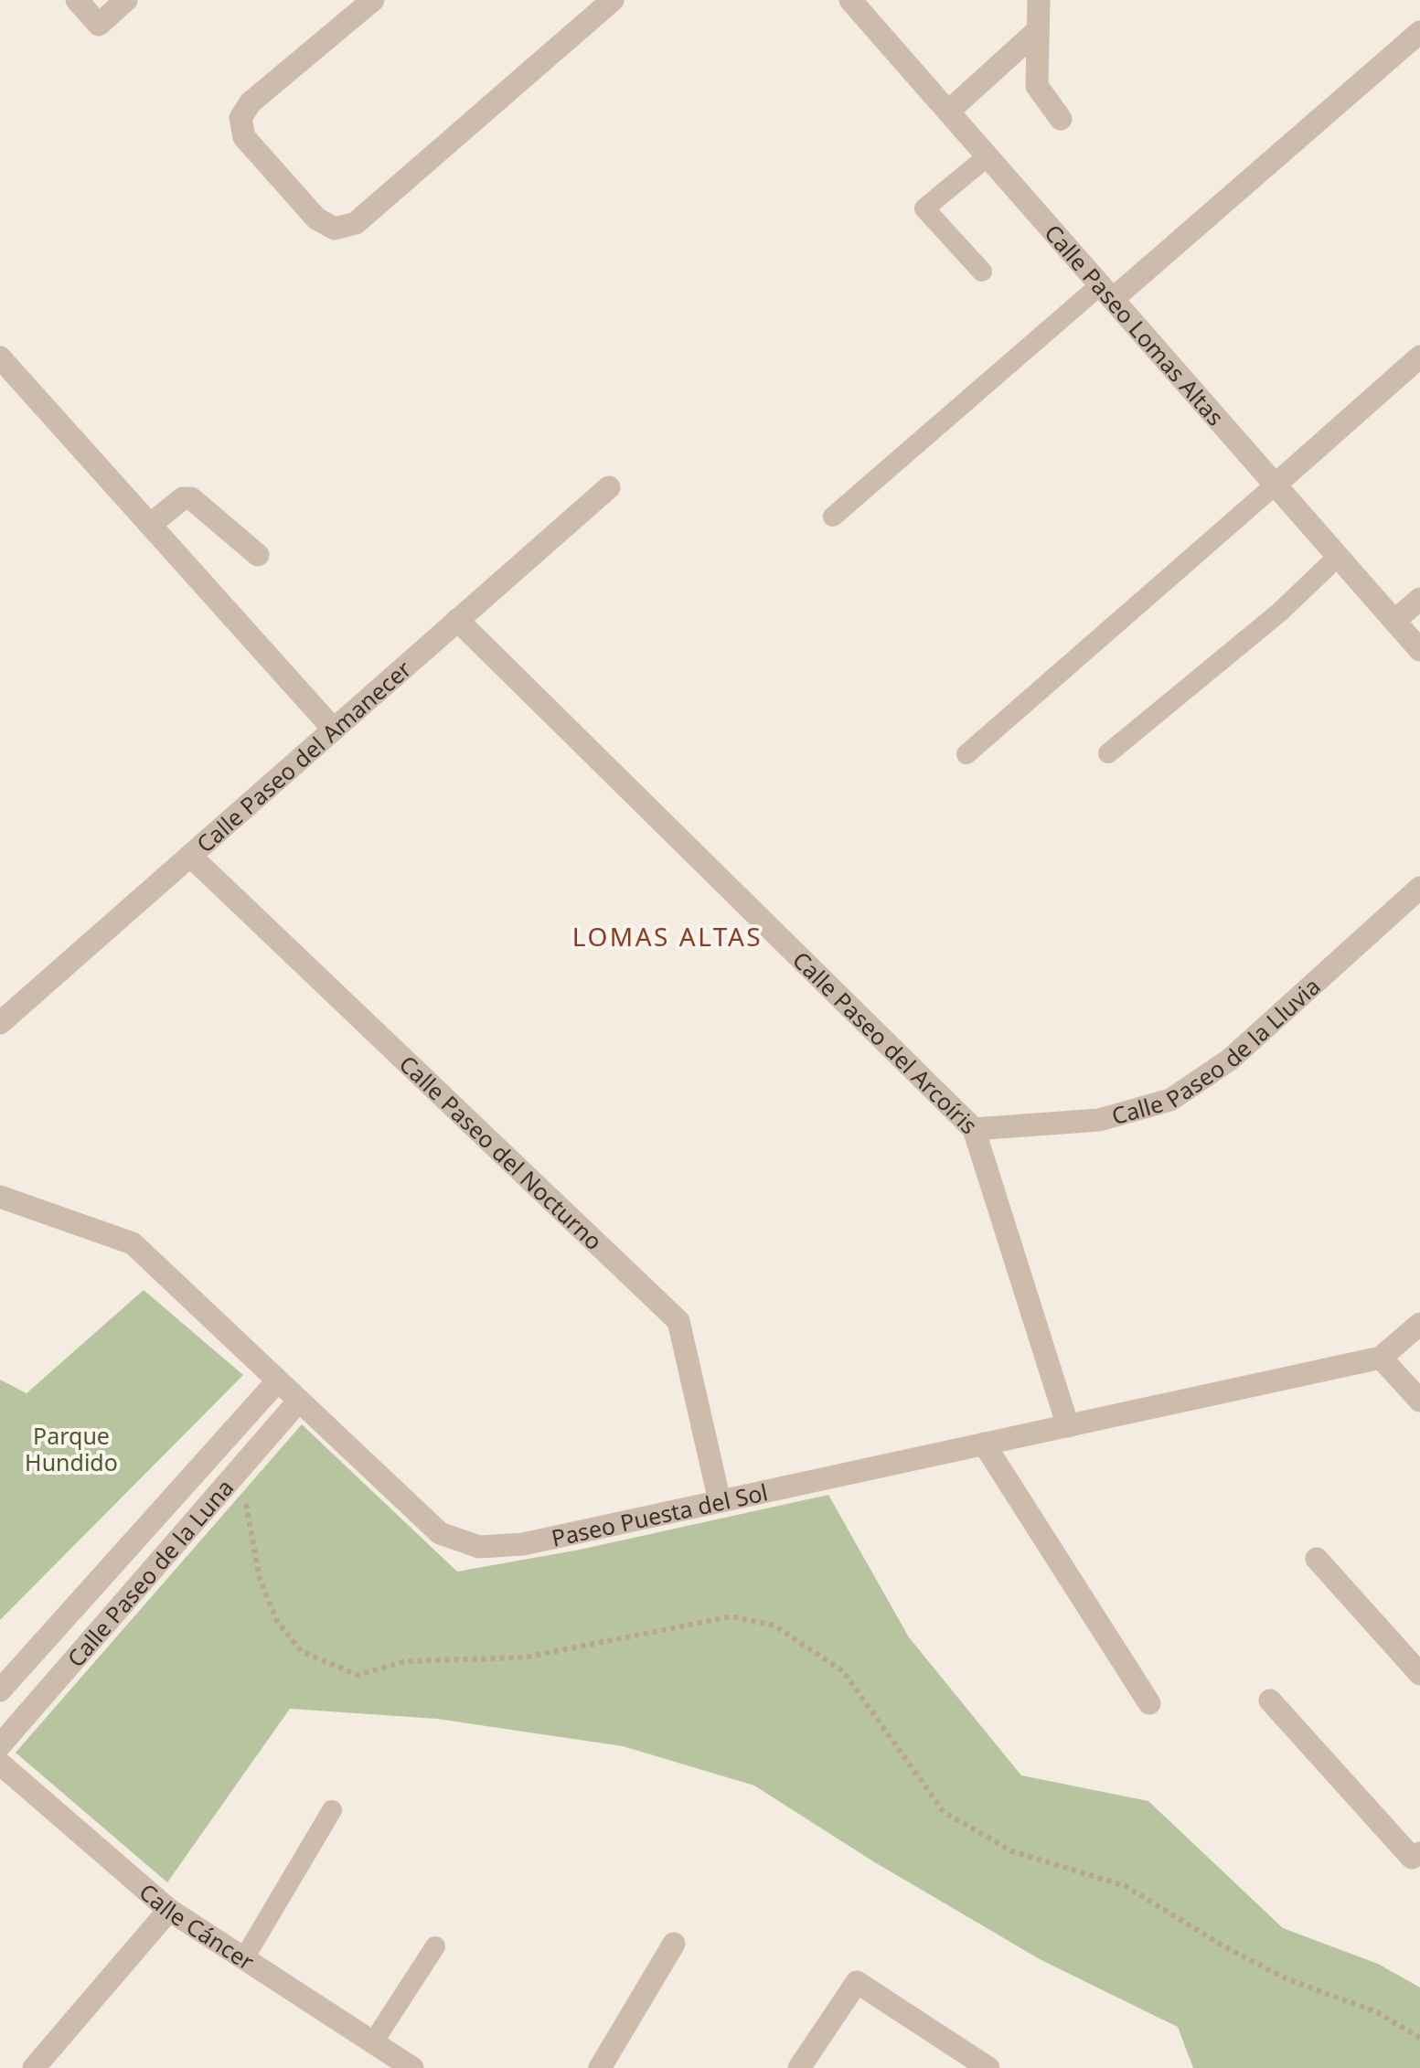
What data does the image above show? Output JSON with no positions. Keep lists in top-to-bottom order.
{
  "streets": {
    "street": [
      "Calle Paseo Lomas Altas",
      "Calle Paseo del Amanecer",
      "Calle Paseo del Arcoíris",
      "Calle Paseo de la Lluvia",
      "Calle Paseo del Nocturno",
      "Paseo Puesta del Sol",
      "Calle Paseo de la Luna",
      "Calle Cáncer"
    ]
  },
  "crossings": [
    ["Calle Paseo del Amanecer", "Calle Paseo del Arcoíris"],
    ["Calle Paseo del Amanecer", "Calle Paseo del Nocturno"],
    ["Calle Paseo del Arcoíris", "Calle Paseo de la Lluvia"],
    ["Calle Paseo del Arcoíris", "Paseo Puesta del Sol"],
    ["Calle Paseo del Nocturno", "Paseo Puesta del Sol"],
    ["Paseo Puesta del Sol", "Calle Paseo de la Luna"]
  ],
  "districts": ["LOMAS ALTAS"],
  "parks": ["Parque Hundido"]
}
